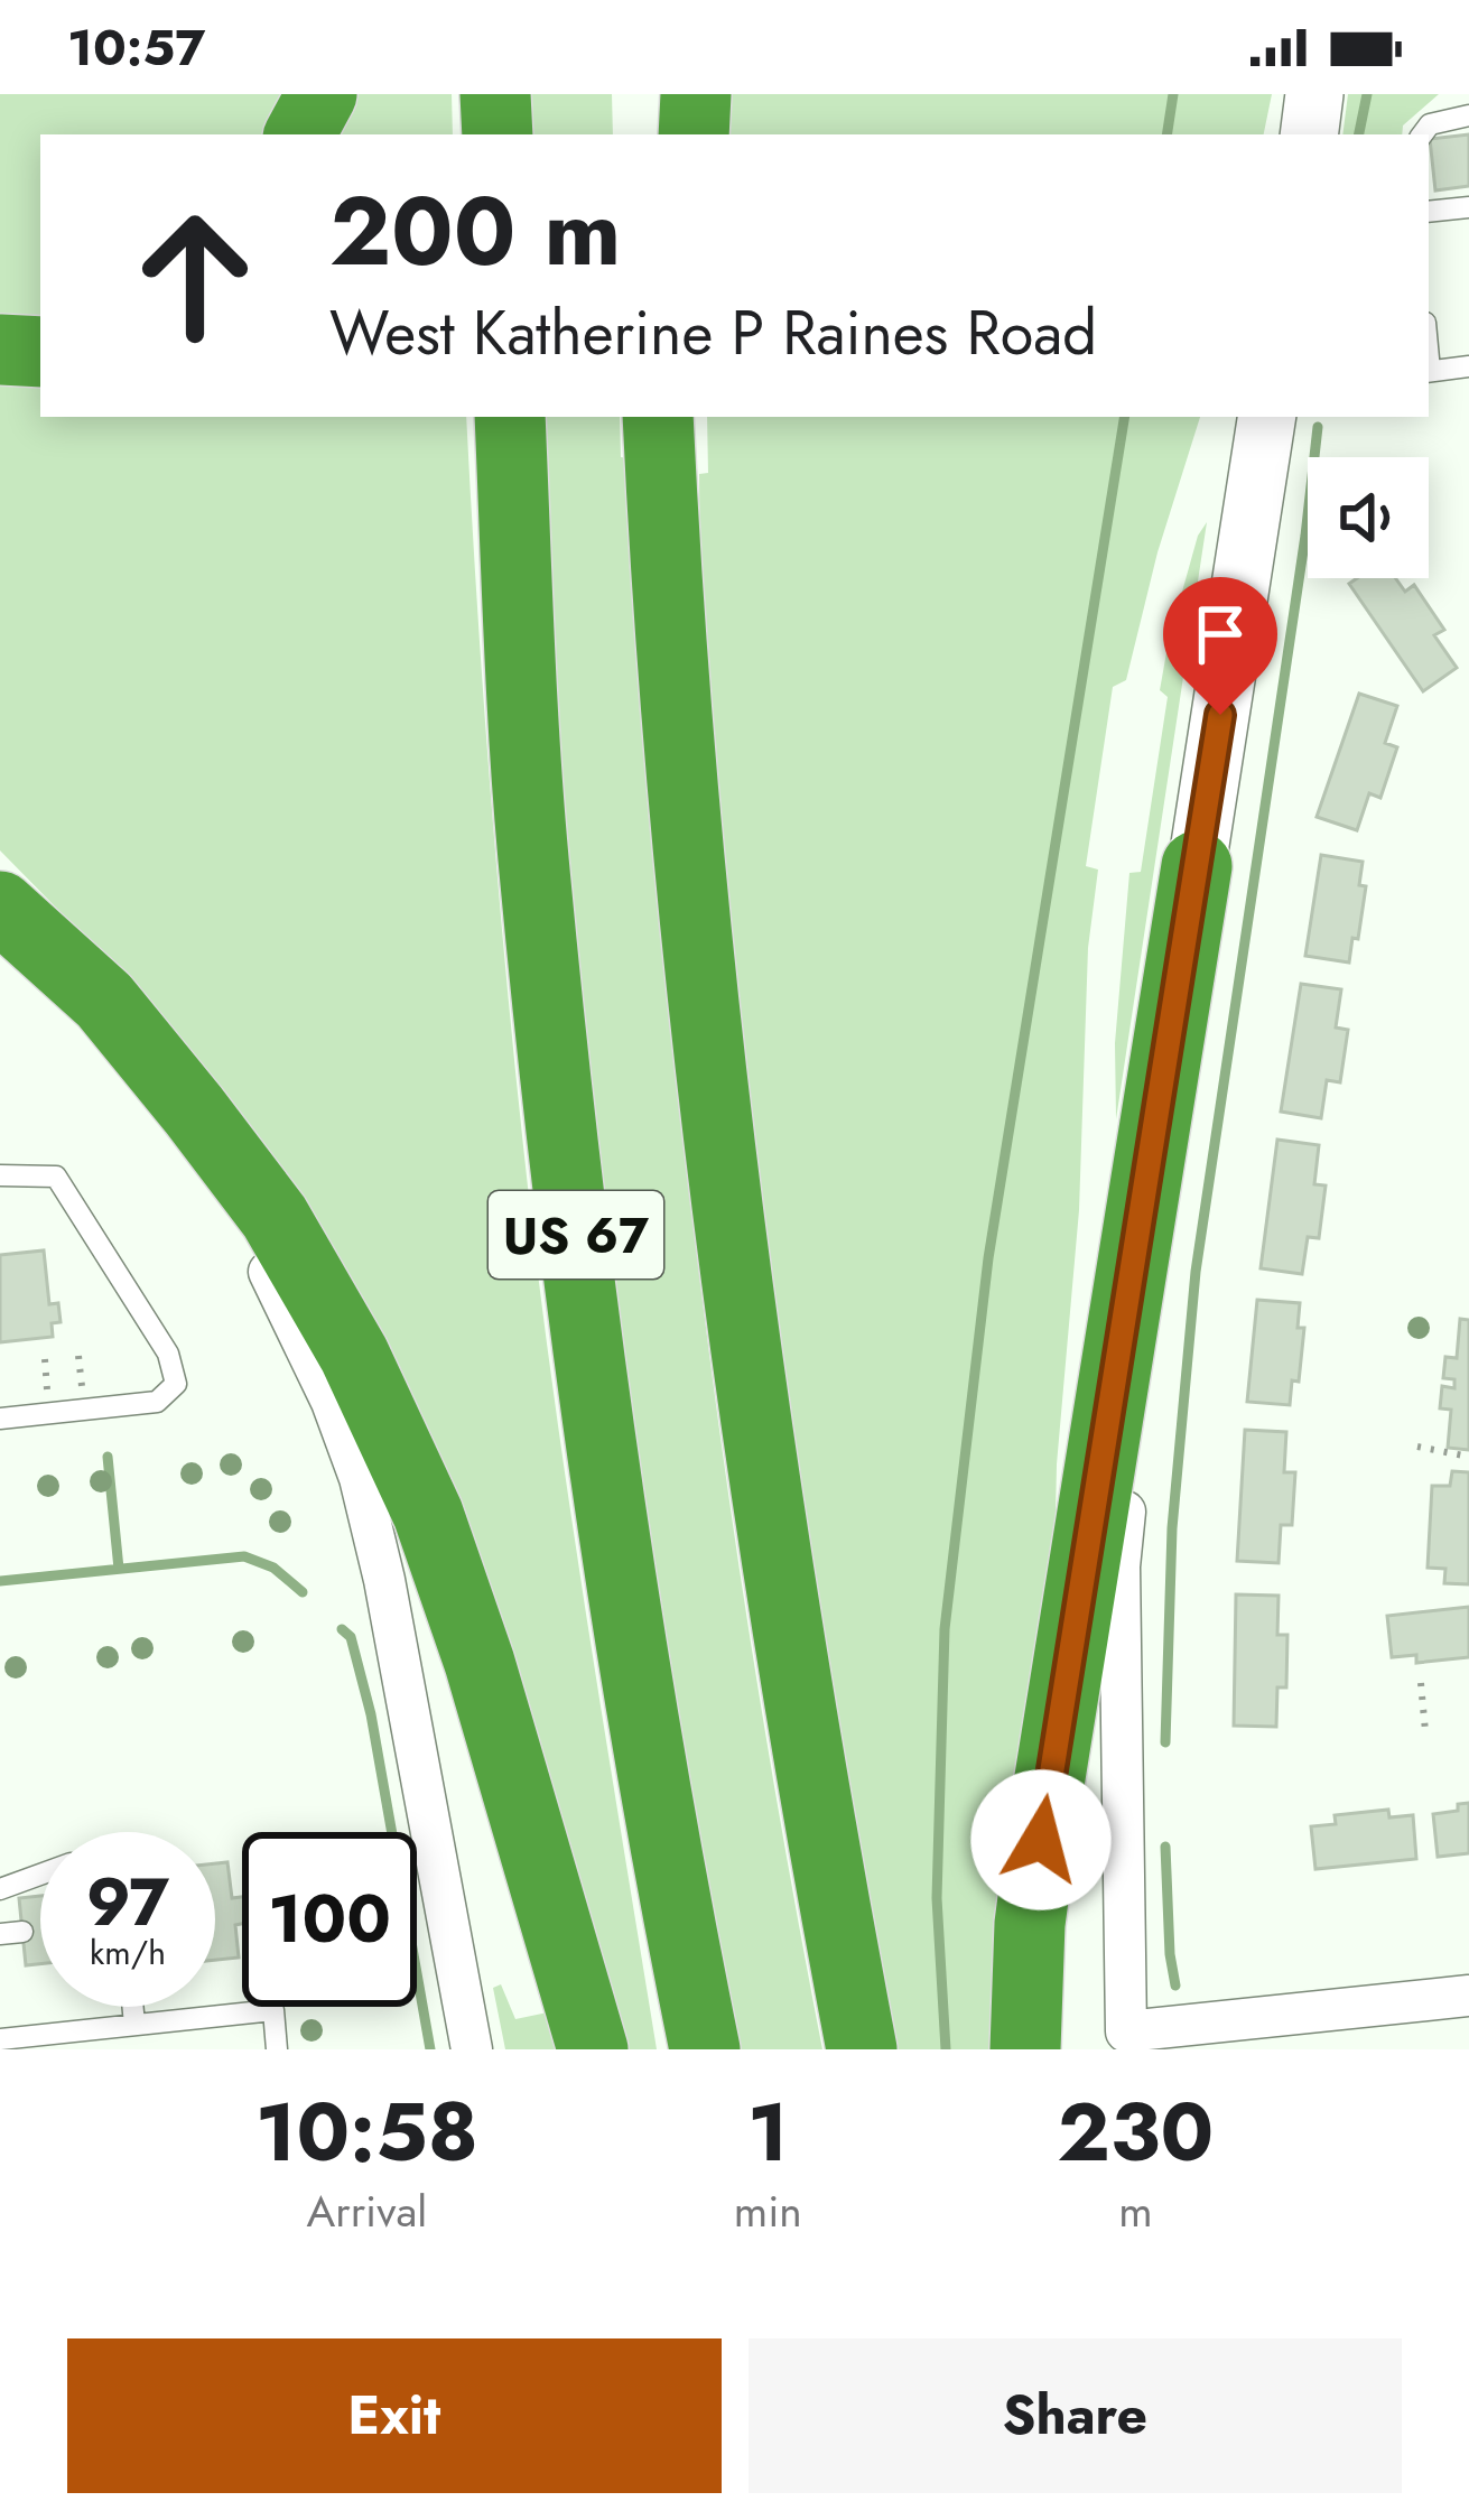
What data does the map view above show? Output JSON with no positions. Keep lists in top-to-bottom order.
{
  "streets": {
    "highway": ["US 67"]
  },
  "page": {
    "status": "10:57",
    "turn": ["200 m", "West Katherine P Raines Road"],
    "speed": "97 km/h",
    "limit": "100",
    "eta": [
      "10:58",
      "Arrival",
      "1",
      "min",
      "230",
      "m"
    ],
    "buttons": ["Exit", "Share"]
  }
}
